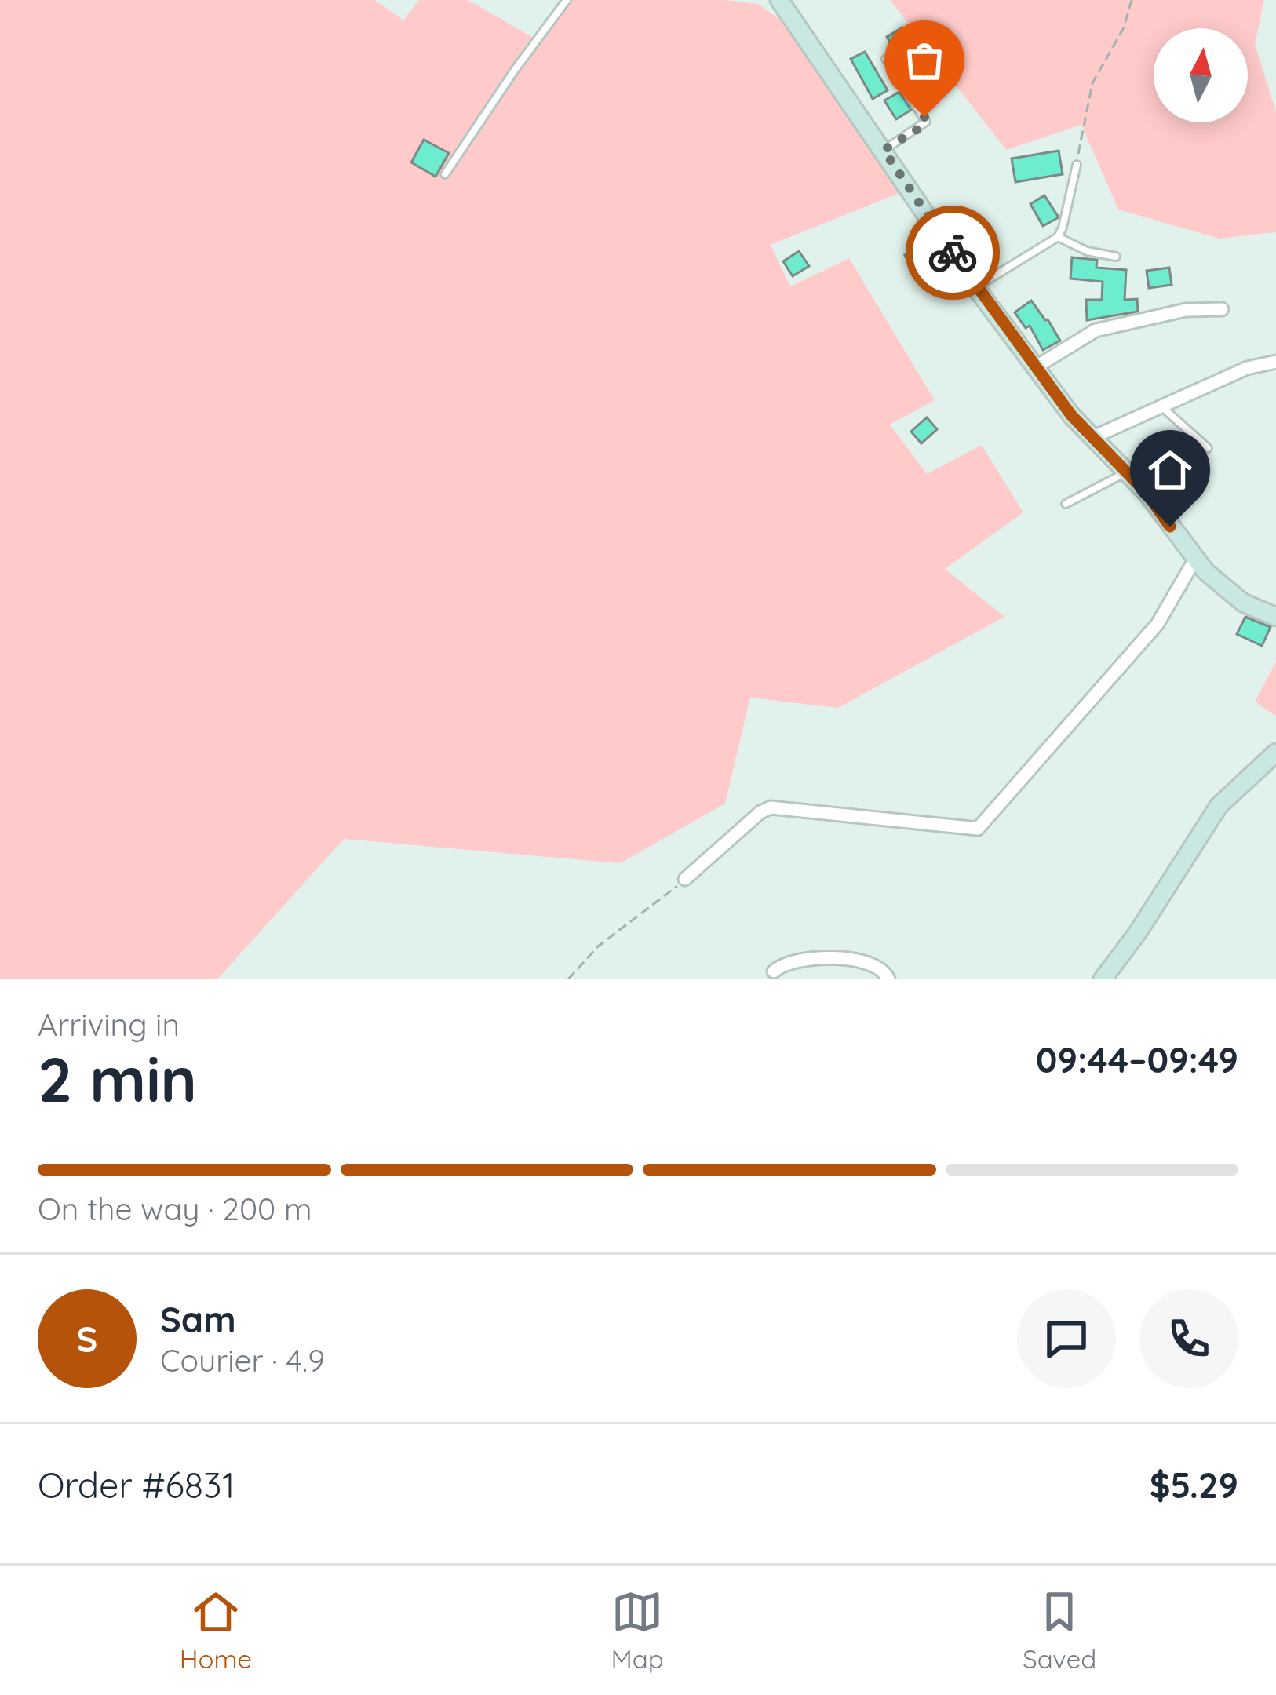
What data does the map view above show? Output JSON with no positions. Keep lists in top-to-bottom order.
{
  "north": "top",
  "page": {
    "heading": ["2 min", "Arriving in", "09:44–09:49"],
    "panel": [
      "Sam",
      "Courier · 4.9",
      "Order #6831",
      "$5.29"
    ],
    "bar": "On the way · 200 m",
    "round": "S",
    "tabs": ["Home", "Map", "Saved"]
  }
}
